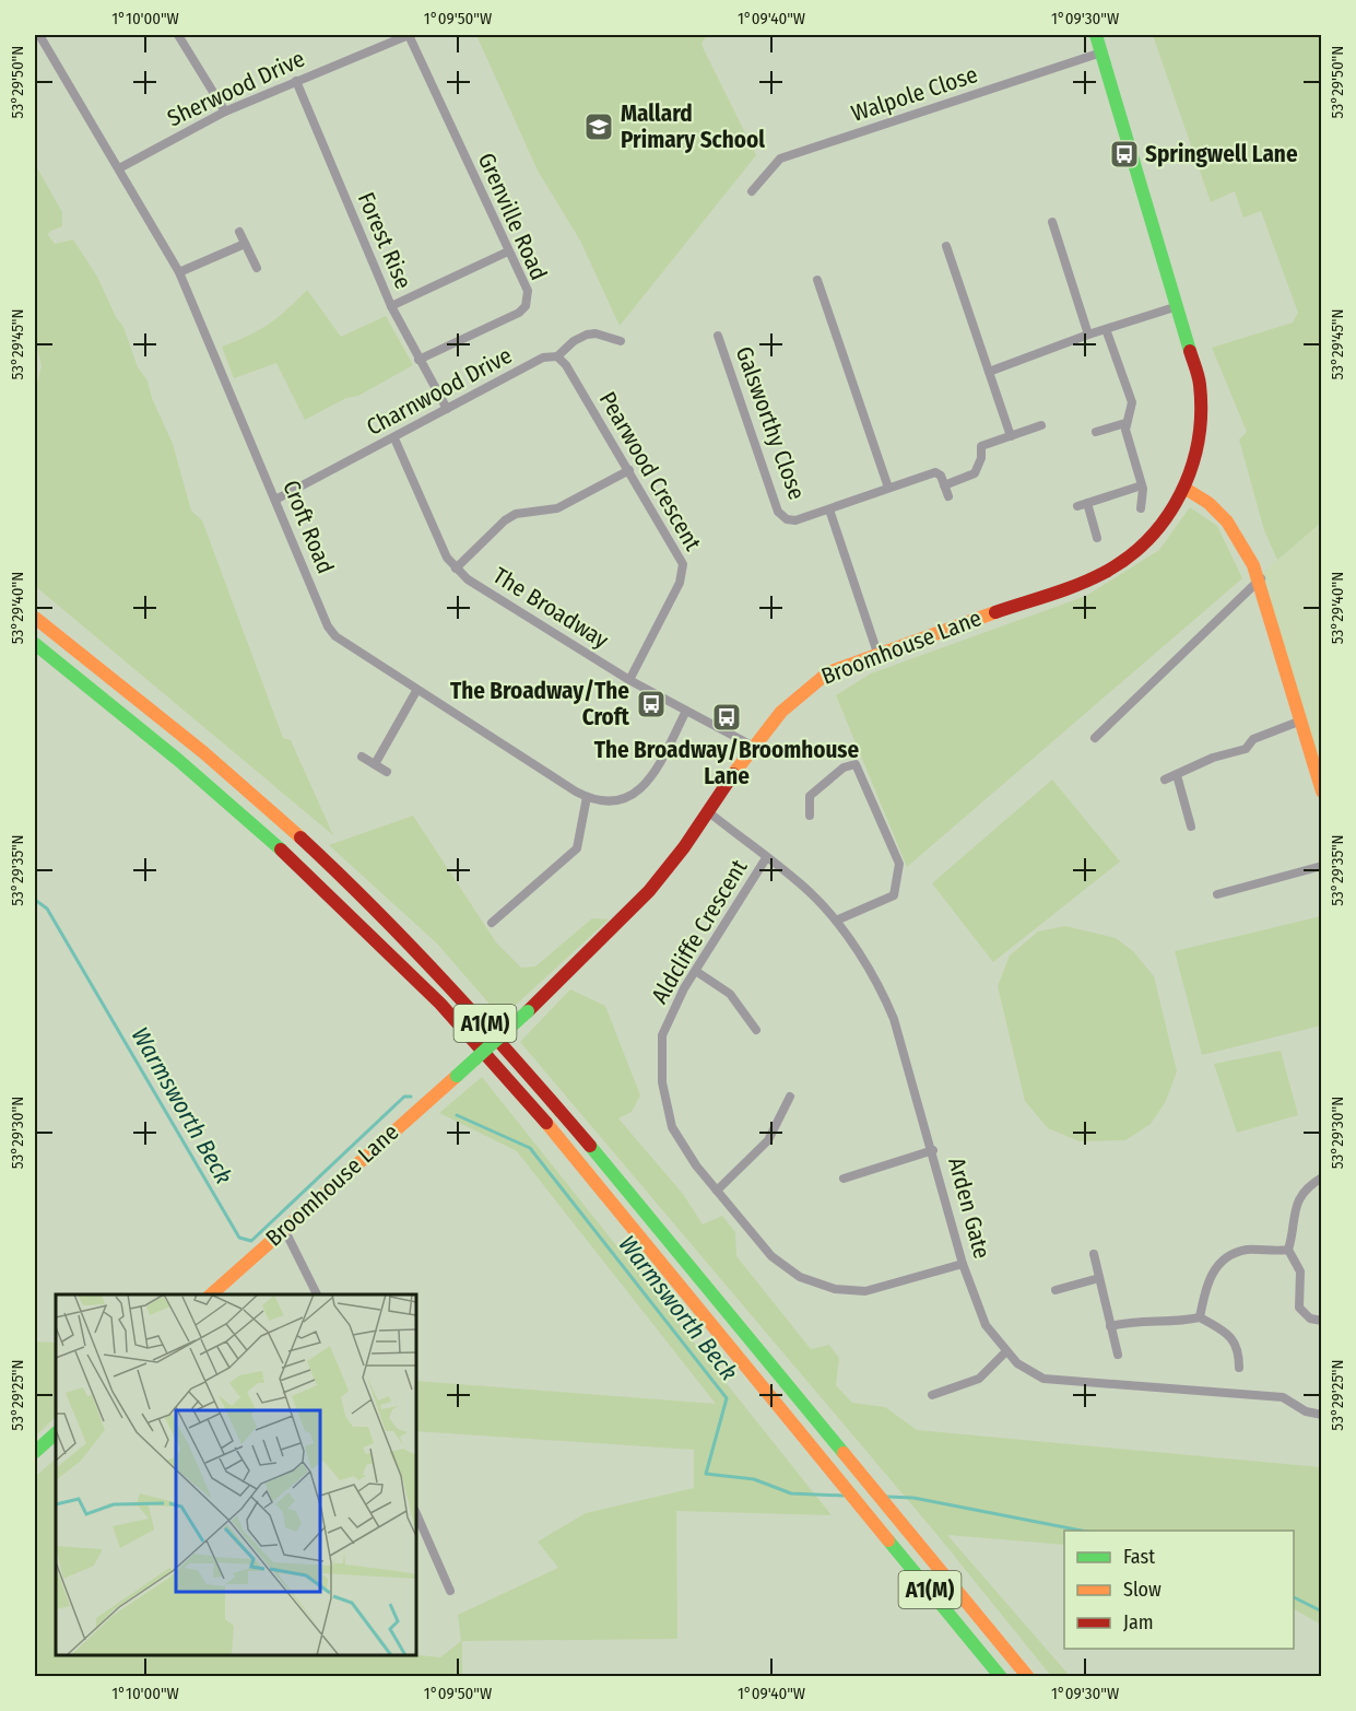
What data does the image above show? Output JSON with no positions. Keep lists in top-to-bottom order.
{
  "streets": {
    "main road": ["Broomhouse Lane", "A1(M)"],
    "street": [
      "Sherwood Drive",
      "Walpole Close",
      "Grenville Road",
      "Forest Rise",
      "Charnwood Drive",
      "Galsworthy Close",
      "Pearwood Crescent",
      "Croft Road",
      "The Broadway",
      "Aldcliffe Crescent",
      "Arden Gate"
    ]
  },
  "crossings": [
    ["Sherwood Drive", "Grenville Road"],
    ["Sherwood Drive", "Forest Rise"],
    ["Sherwood Drive", "Croft Road"],
    ["Grenville Road", "Forest Rise"],
    ["Forest Rise", "Charnwood Drive"],
    ["Charnwood Drive", "Pearwood Crescent"],
    ["Charnwood Drive", "Croft Road"],
    ["Charnwood Drive", "The Broadway"],
    ["Galsworthy Close", "Broomhouse Lane"],
    ["Pearwood Crescent", "The Broadway"],
    ["Croft Road", "The Broadway"],
    ["The Broadway", "Broomhouse Lane"],
    ["Broomhouse Lane", "Arden Gate"],
    ["Aldcliffe Crescent", "Arden Gate"]
  ],
  "water": ["Warmsworth Beck"],
  "places": {
    "school or university": ["Mallard Primary School"],
    "bus stop": ["Springwell Lane", "The Broadway/The Croft", "The Broadway/Broomhouse Lane"]
  },
  "legend": ["Fast", "Slow", "Jam"],
  "coordinates": [
    "1°10'00\"W",
    "1°09'50\"W",
    "1°09'40\"W",
    "1°09'30\"W",
    "53°29'50\"N",
    "53°29'45\"N",
    "53°29'40\"N",
    "53°29'35\"N",
    "53°29'30\"N",
    "53°29'25\"N"
  ]
}
